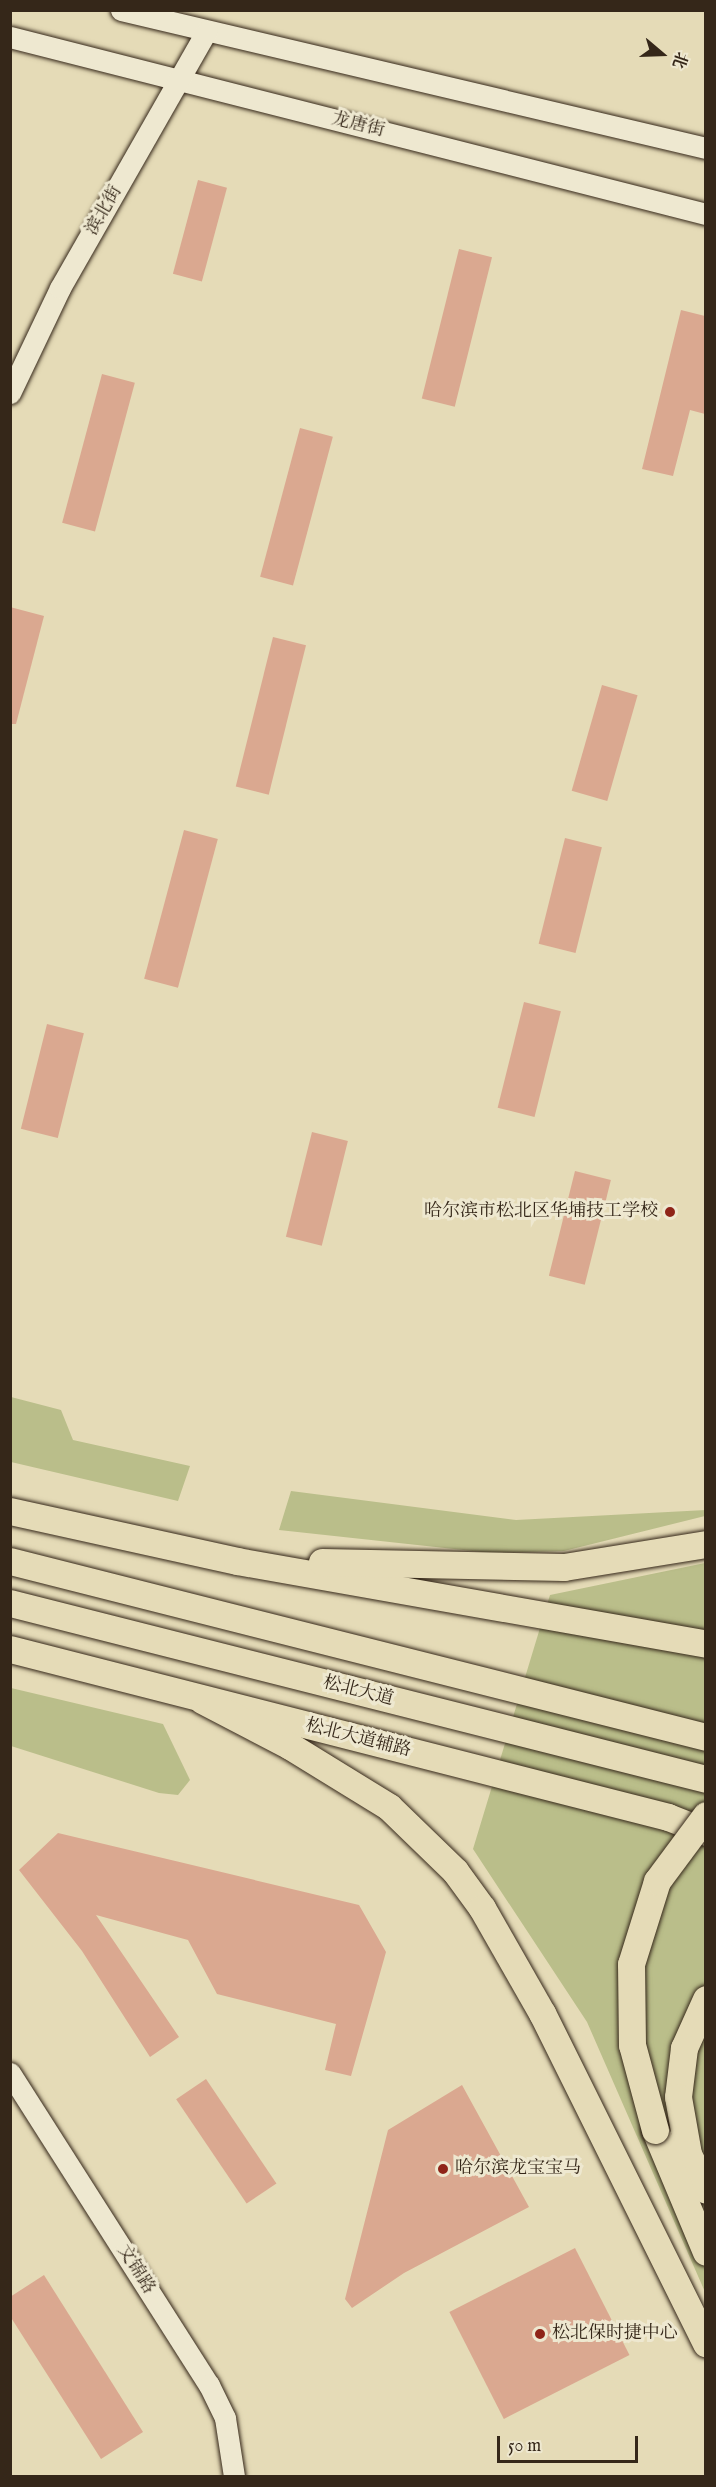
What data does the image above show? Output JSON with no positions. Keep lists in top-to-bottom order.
{
  "streets": {
    "highway": ["松北大道", "松北大道辅路"],
    "street": ["龙唐街", "滨北街", "文锦路"]
  },
  "crossings": [
    ["龙唐街", "滨北街"]
  ],
  "places": ["哈尔滨市松北区华埔技工学校", "哈尔滨龙宝宝马", "松北保时捷中心"],
  "scale_bar": "50 m",
  "north": "right"
}
